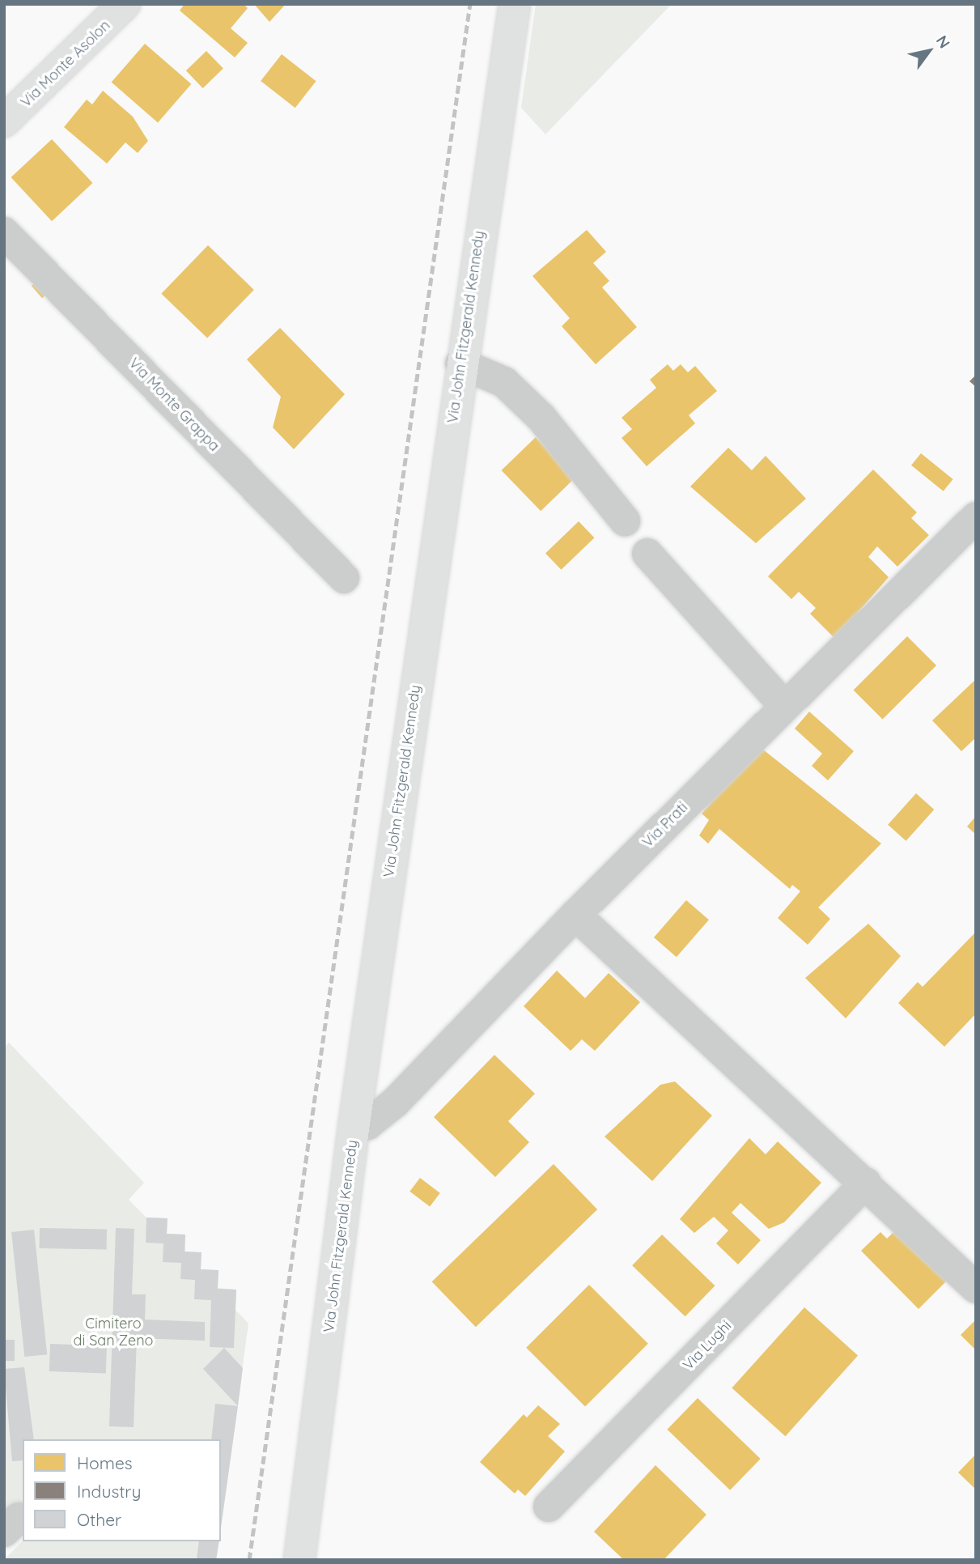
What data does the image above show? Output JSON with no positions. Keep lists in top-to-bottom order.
{
  "streets": {
    "main road": ["Via Monte Asolon", "Via John Fitzgerald Kennedy"],
    "street": ["Via Monte Grappa", "Via Prati", "Via Lughi"]
  },
  "crossings": [
    ["Via John Fitzgerald Kennedy", "Via Prati"]
  ],
  "parks": ["Cimitero di San Zeno"],
  "legend": ["Homes", "Industry", "Other"],
  "north": "top right"
}
